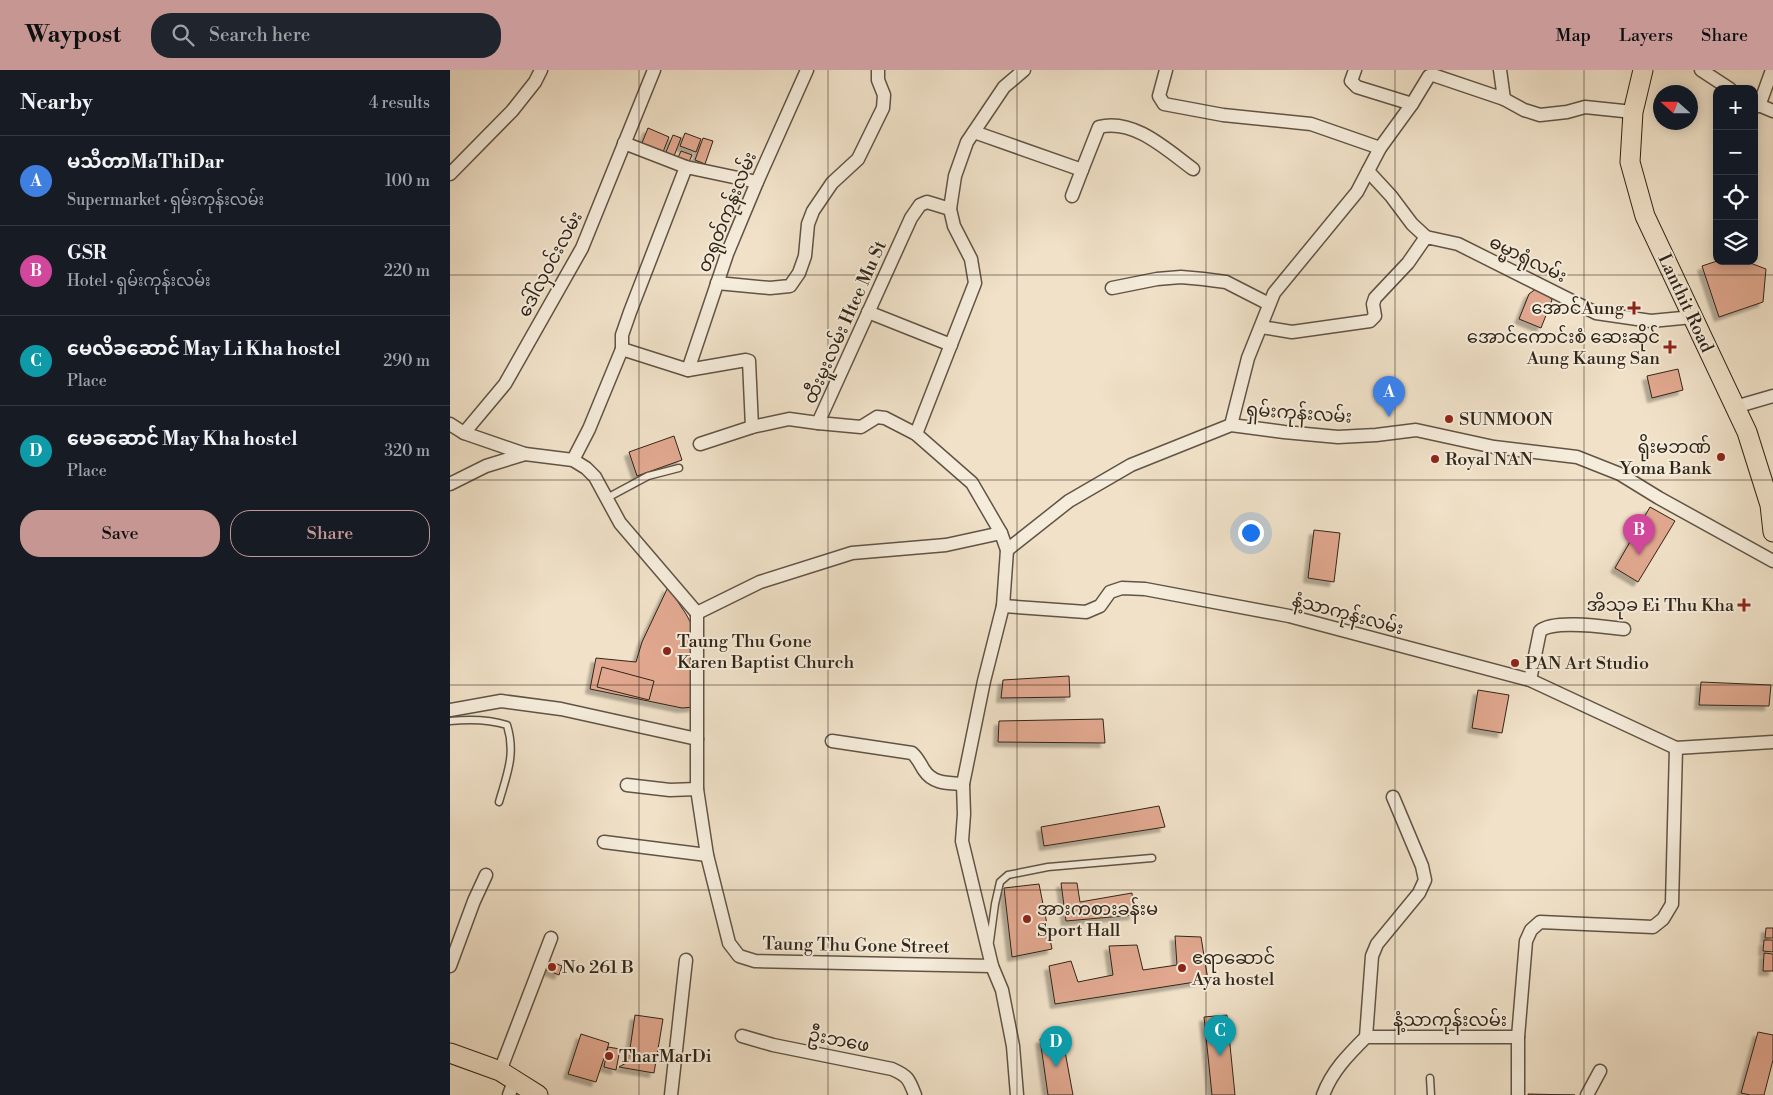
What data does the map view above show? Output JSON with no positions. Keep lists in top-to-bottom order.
{
  "streets": {
    "main road": ["Lanthit Road"],
    "street": [
      "တရုတ်ကုန်းလမ်း",
      "ဓမ္မာရုံလမ်း",
      "ဒေါ်လှဝင်းလမ်း",
      "ထီးမူးလမ်း Htee Mu St",
      "ရှမ်းကုန်းလမ်း",
      "နံ့သာကုန်းလမ်း",
      "Taung Thu Gone Street",
      "ဦးဘဖေ"
    ]
  },
  "crossings": [
    ["ဓမ္မာရုံလမ်း", "Lanthit Road"]
  ],
  "places": {
    "health": ["အောင်Aung", "အောင်ကောင်းစံ ဆေးဆိုင် Aung Kaung San", "အိသုခ Ei Thu Kha"],
    "other": [
      "SUNMOON",
      "ရိုးမဘဏ် Yoma Bank",
      "Royal NAN",
      "Taung Thu Gone Karen Baptist Church",
      "PAN Art Studio",
      "အားကစားခန်းမ Sport Hall",
      "No 261 B",
      "ဧရာဆောင် Aya hostel",
      "TharMarDi"
    ]
  },
  "north": "left",
  "page": {
    "header": "Waypost",
    "search": "Search here",
    "nav": ["Map", "Layers", "Share"],
    "heading": ["Nearby", "4 results"],
    "map_buttons": ["+", "−"],
    "list": [
      {
        "mark": "A",
        "name": "မသီတာMaThiDar",
        "note": "Supermarket · ရှမ်းကုန်းလမ်း",
        "value": "100 m"
      },
      {
        "mark": "B",
        "name": "GSR",
        "note": "Hotel · ရှမ်းကုန်းလမ်း",
        "value": "220 m"
      },
      {
        "mark": "C",
        "name": "မေလိခဆောင် May Li Kha hostel",
        "note": "Place",
        "value": "290 m"
      },
      {
        "mark": "D",
        "name": "မေခဆောင် May Kha hostel",
        "note": "Place",
        "value": "320 m"
      }
    ],
    "pins": [
      "A",
      "B",
      "C",
      "D"
    ],
    "buttons": ["Save", "Share"]
  }
}
